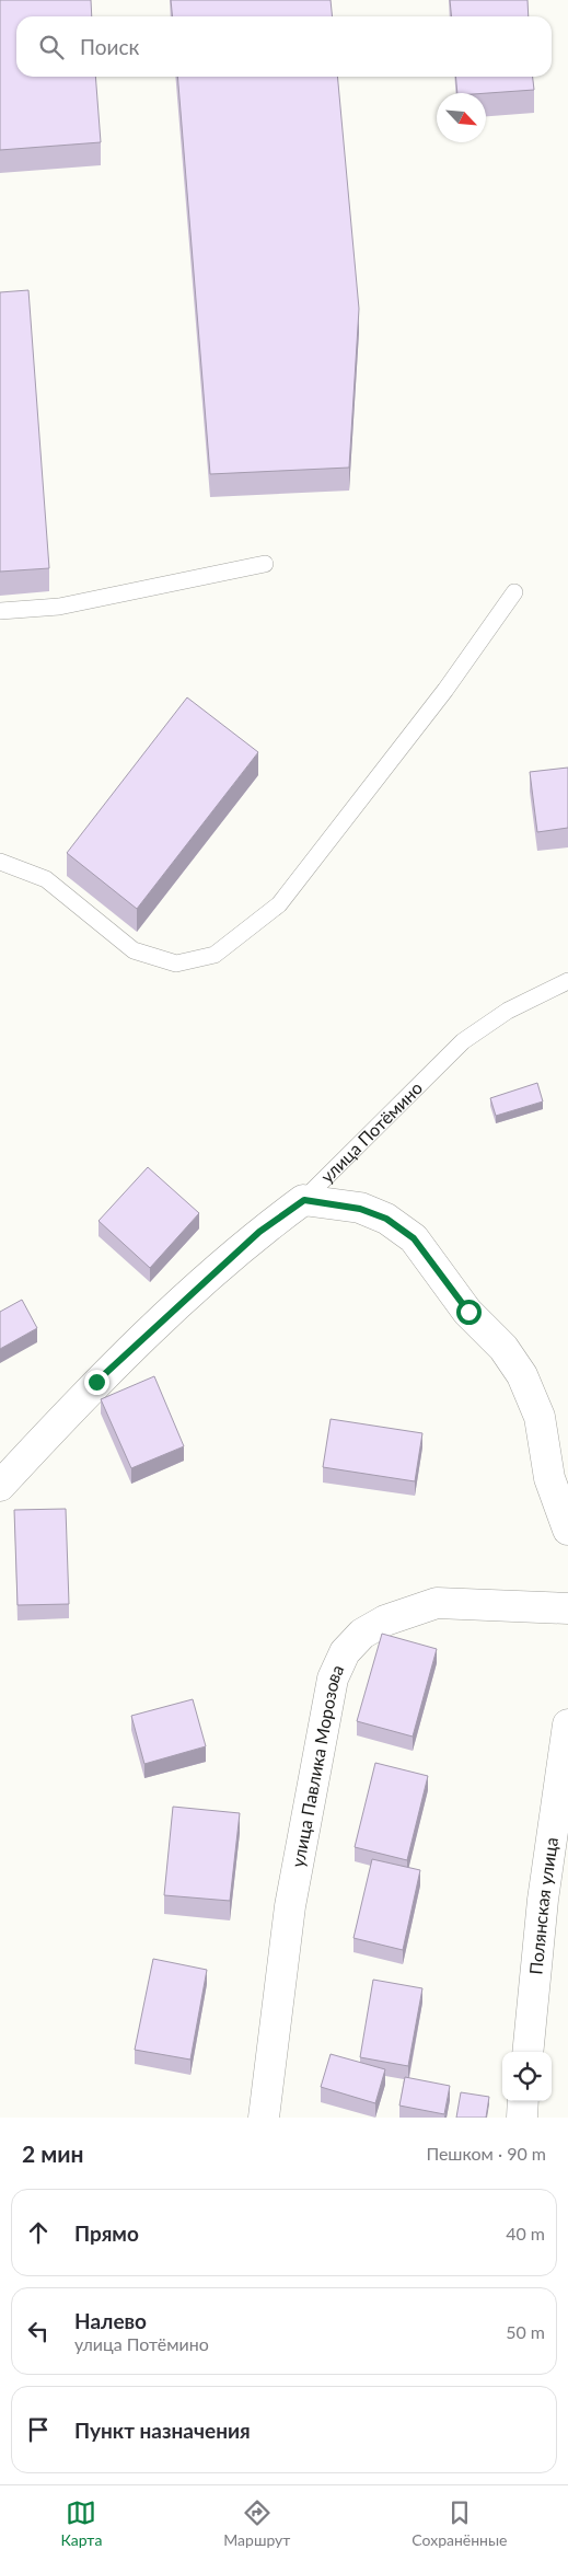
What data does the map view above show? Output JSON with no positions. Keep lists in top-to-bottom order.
{
  "streets": {
    "street": ["улица Потёмино", "улица Павлика Морозова", "Полянская улица"]
  },
  "north": "bottom right",
  "page": {
    "search": "Поиск",
    "heading": ["2 мин", "Пешком · 90 m"],
    "list": [
      ["Прямо", "40 m"],
      ["Налево", "улица Потёмино", "50 m"],
      "Пункт назначения"
    ],
    "nav": ["Карта", "Маршрут", "Сохранённые"]
  }
}
